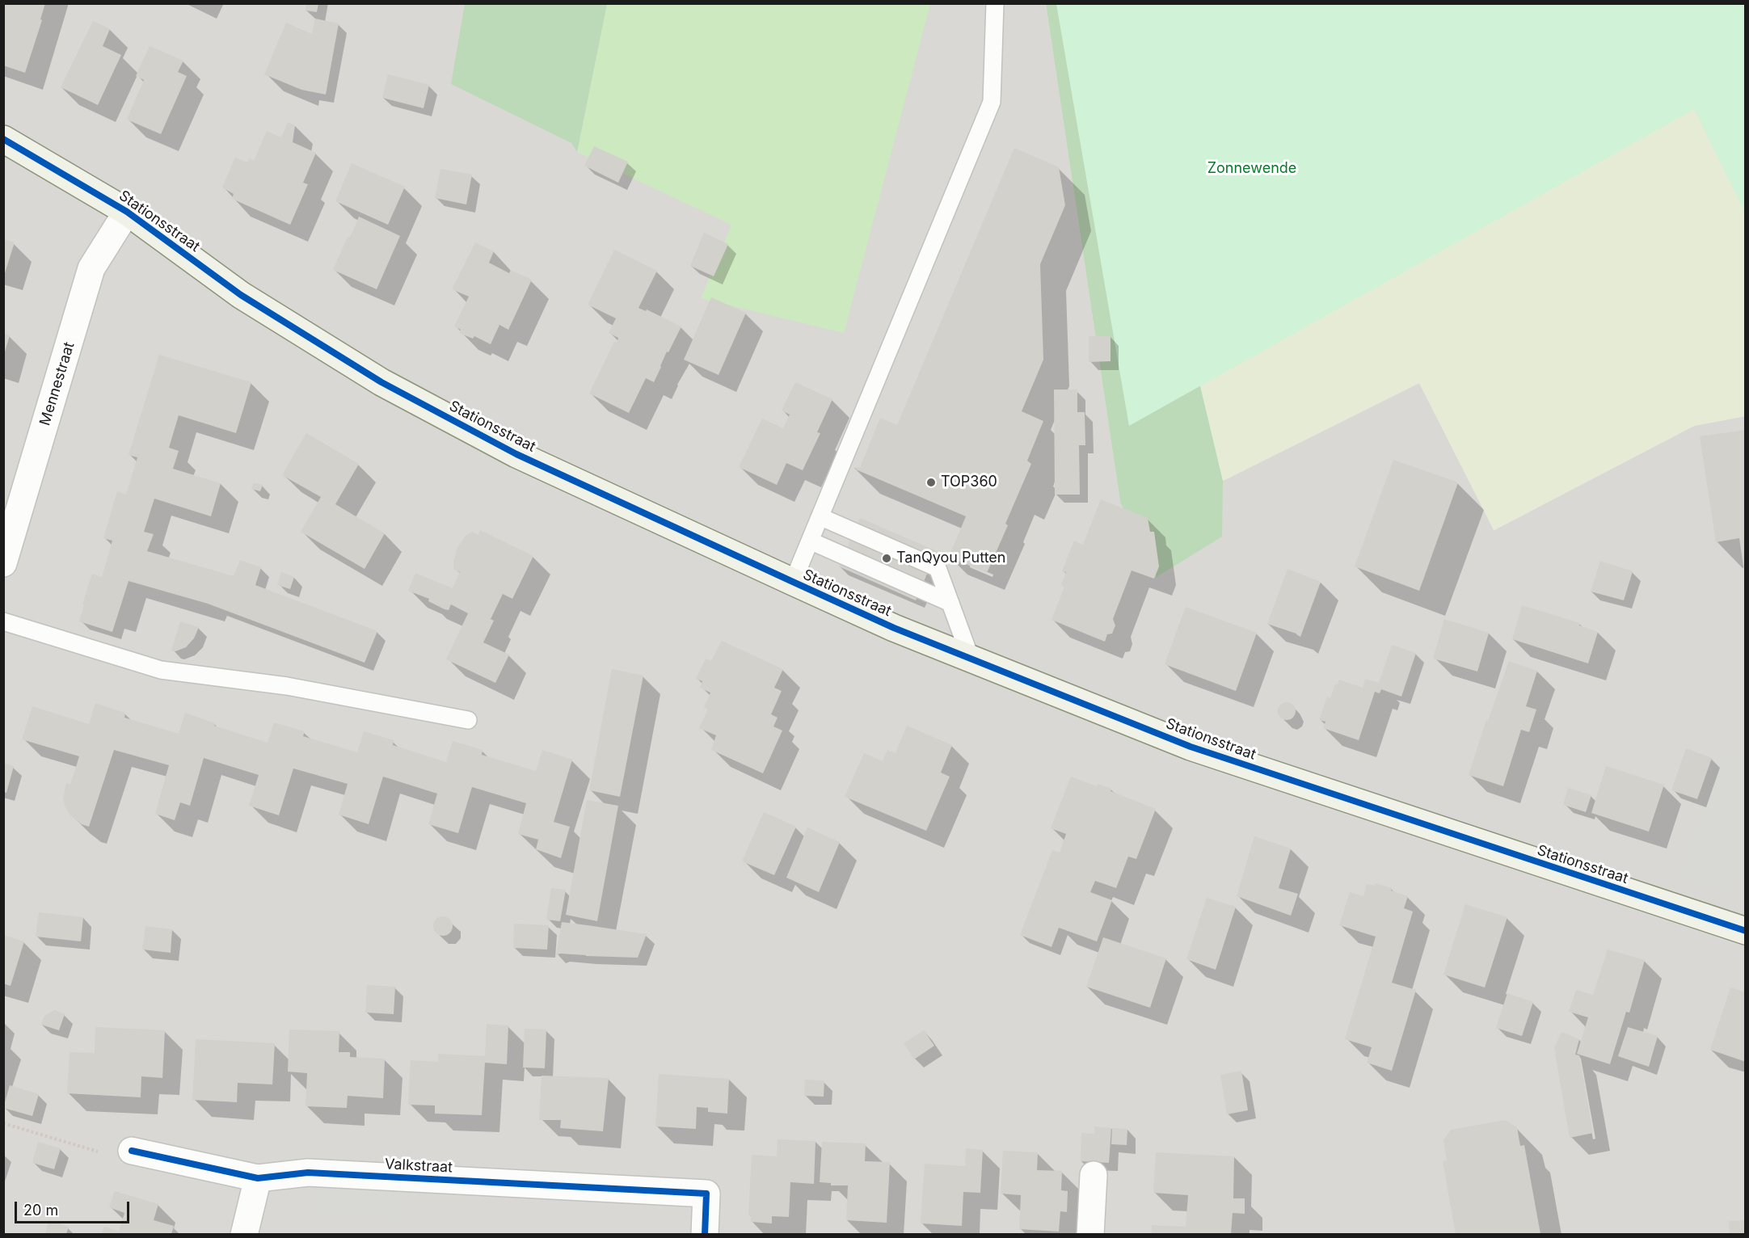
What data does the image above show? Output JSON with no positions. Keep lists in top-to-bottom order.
{
  "streets": {
    "street": ["Stationsstraat", "Mennestraat", "Valkstraat"]
  },
  "crossings": [
    ["Stationsstraat", "Mennestraat"]
  ],
  "parks": ["Zonnewende"],
  "places": ["TOP360", "TanQyou Putten"],
  "scale_bar": "20 m"
}
